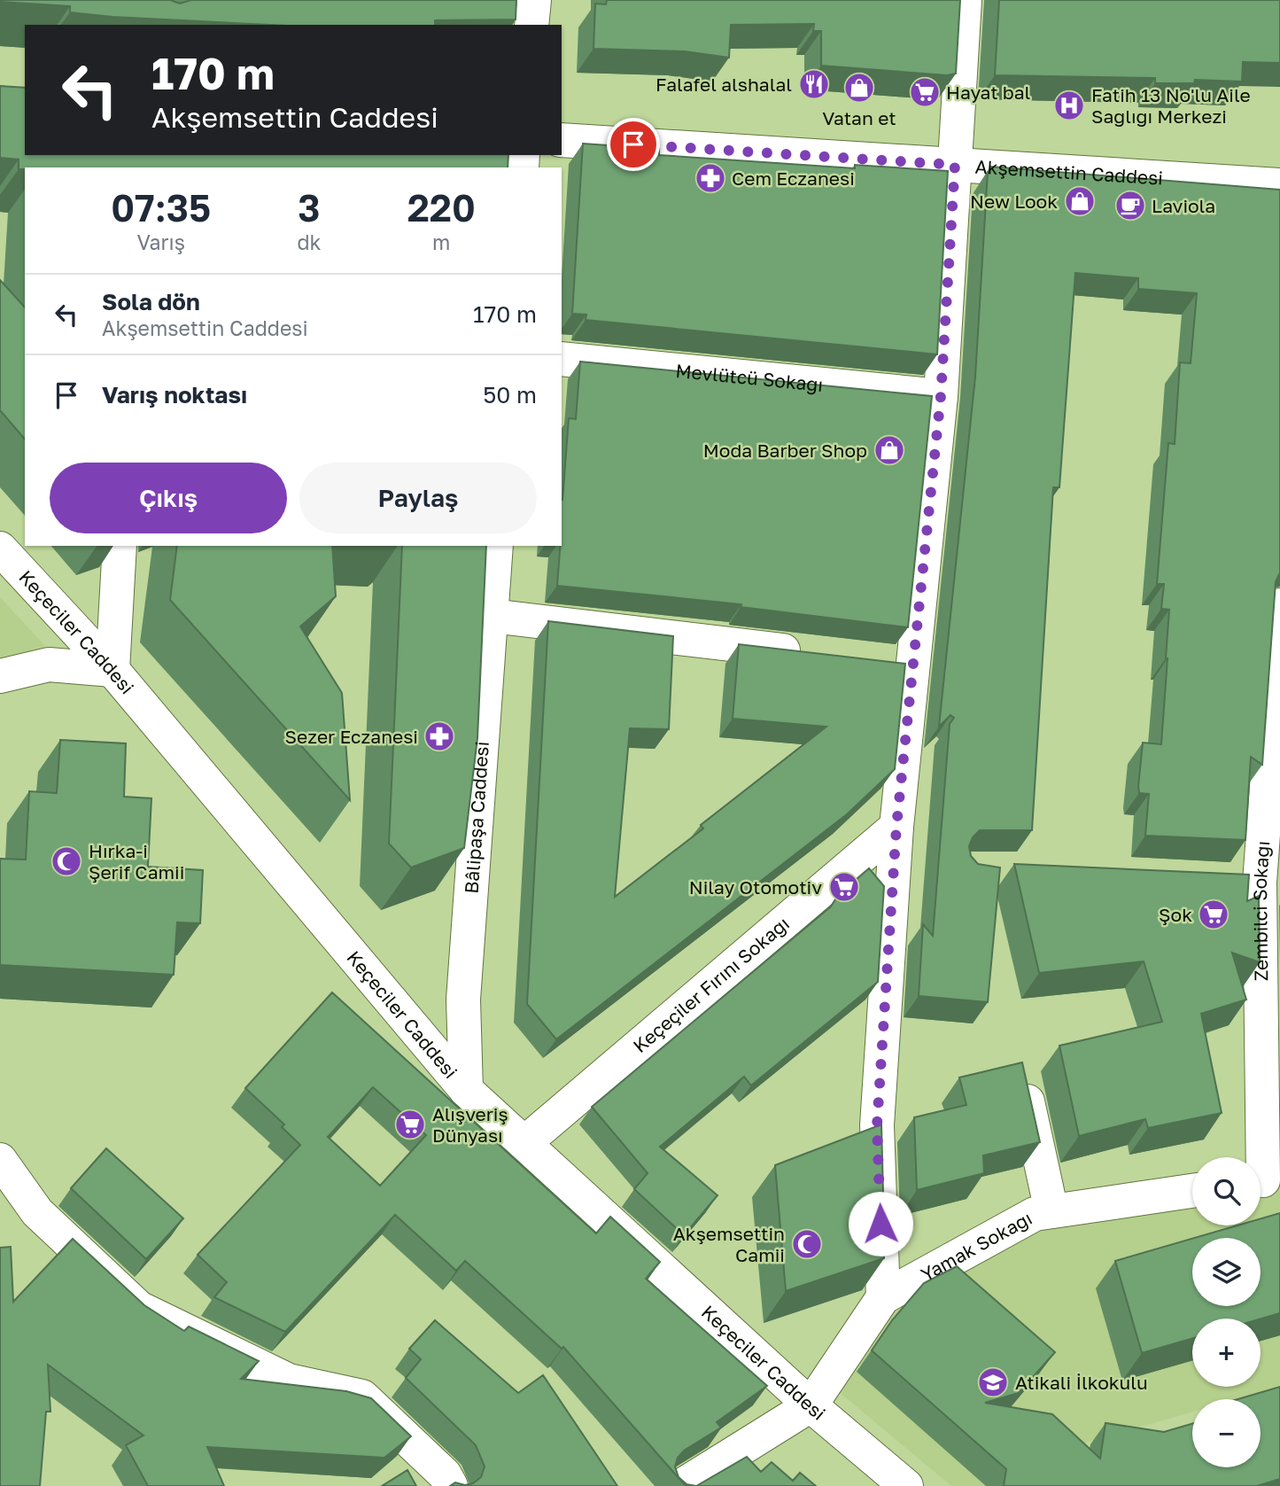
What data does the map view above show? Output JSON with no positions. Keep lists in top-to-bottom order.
{
  "streets": {
    "street": [
      "Akşemsettin Caddesi",
      "Mevlütcü Sokağı",
      "Keçeciler Caddesi",
      "Bâlipaşa Caddesi",
      "Zembilci Sokağı",
      "Keçeçiler Fırını Sokağı",
      "Yamak Sokağı"
    ]
  },
  "crossings": [
    ["Keçeciler Caddesi", "Bâlipaşa Caddesi"],
    ["Keçeciler Caddesi", "Keçeçiler Fırını Sokağı"],
    ["Keçeciler Caddesi", "Yamak Sokağı"]
  ],
  "places": {
    "restaurant": ["Falafel alshalal"],
    "shop": ["Vatan et", "New Look", "Moda Barber Shop"],
    "supermarket": [
      "Hayat bal",
      "Nilay Otomotiv",
      "Şok",
      "Alışveriş Dünyası"
    ],
    "hospital": ["Fatih 13 No'lu Aile Sağlığı Merkezi"],
    "pharmacy": ["Cem Eczanesi", "Sezer Eczanesi"],
    "cafe": ["Laviola"],
    "mosque": ["Hırka-i Şerif Camii", "Akşemsettin Camii"],
    "school or university": ["Atikali İlkokulu"]
  },
  "page": {
    "turn": ["170 m", "Akşemsettin Caddesi"],
    "eta": [
      "07:35",
      "Varış",
      "3",
      "dk",
      "220",
      "m"
    ],
    "list": [
      {
        "name": "Sola dön",
        "note": "Akşemsettin Caddesi",
        "value": "170 m"
      },
      {
        "name": "Varış noktası",
        "value": "50 m"
      }
    ],
    "buttons": ["Çıkış", "Paylaş"],
    "map_buttons": ["+", "−"]
  }
}
